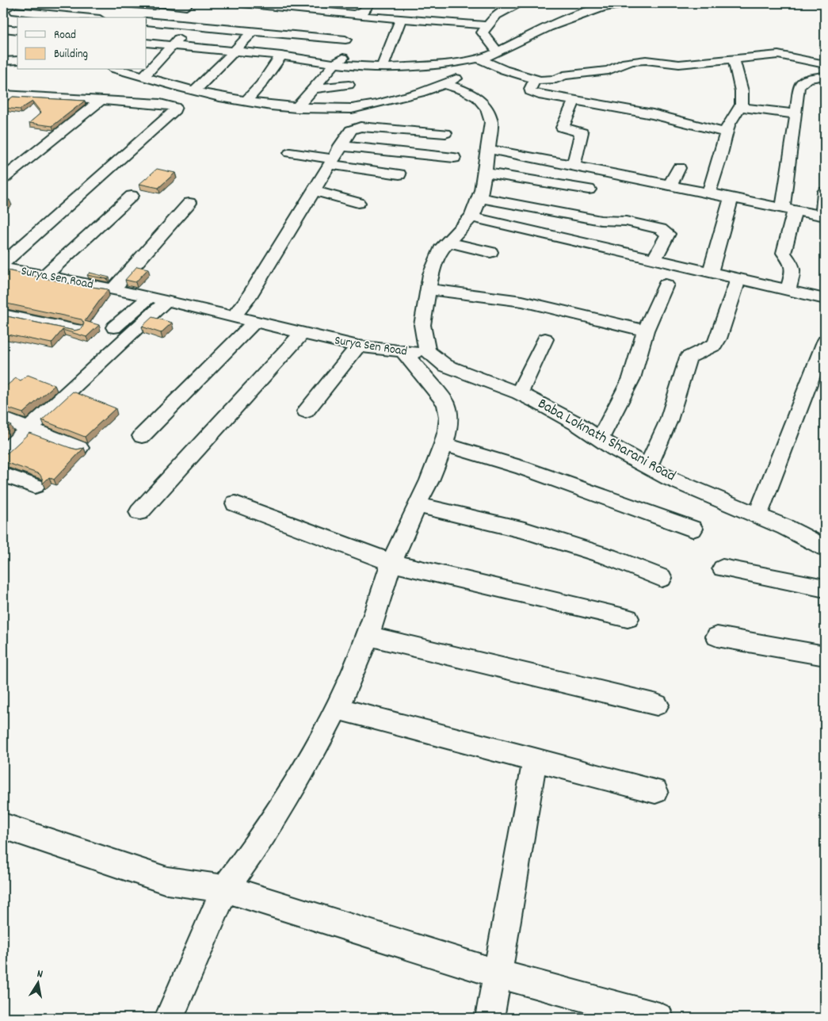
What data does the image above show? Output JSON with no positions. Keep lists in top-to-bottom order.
{
  "streets": {
    "street": ["Surya Sen Road", "Baba Loknath Sharani Road"]
  },
  "crossings": [
    ["Surya Sen Road", "Baba Loknath Sharani Road"]
  ],
  "legend": ["Road", "Building"],
  "north": "top"
}
